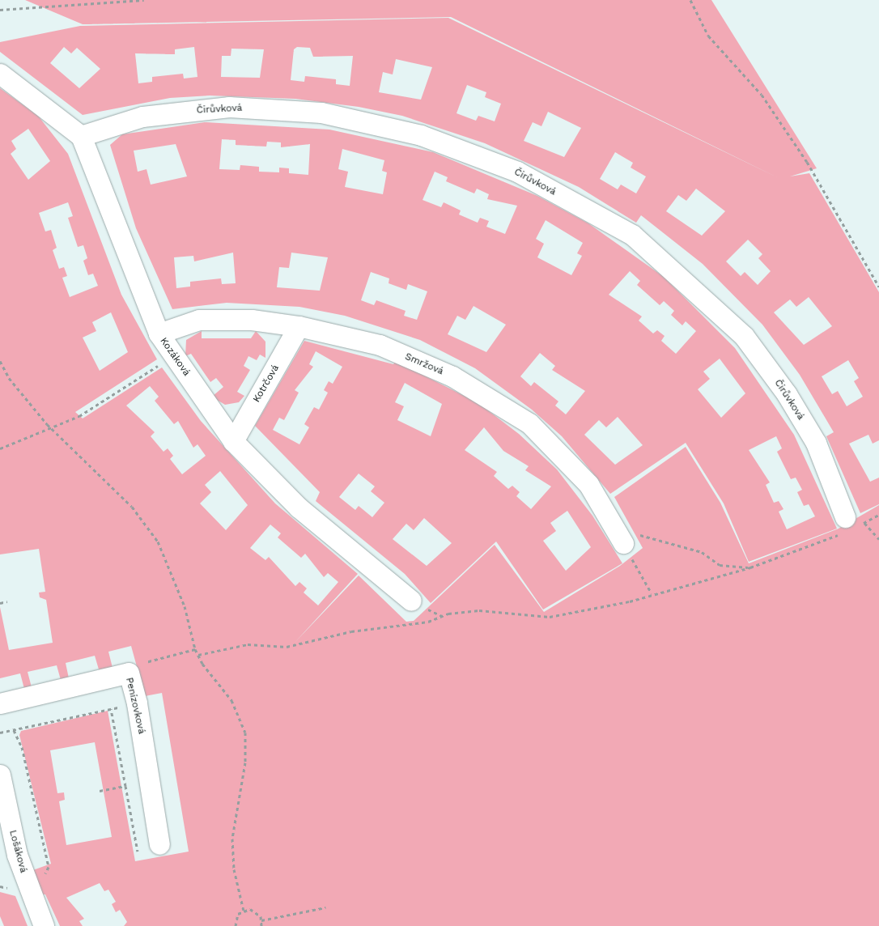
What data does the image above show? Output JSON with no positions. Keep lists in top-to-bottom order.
{
  "streets": {
    "street": [
      "Čirůvková",
      "Kozáková",
      "Smržová",
      "Kotrčová",
      "Penízovková",
      "Lošáková"
    ]
  },
  "crossings": [
    ["Čirůvková", "Kozáková"],
    ["Kozáková", "Smržová"],
    ["Kozáková", "Kotrčová"],
    ["Smržová", "Kotrčová"]
  ]
}
